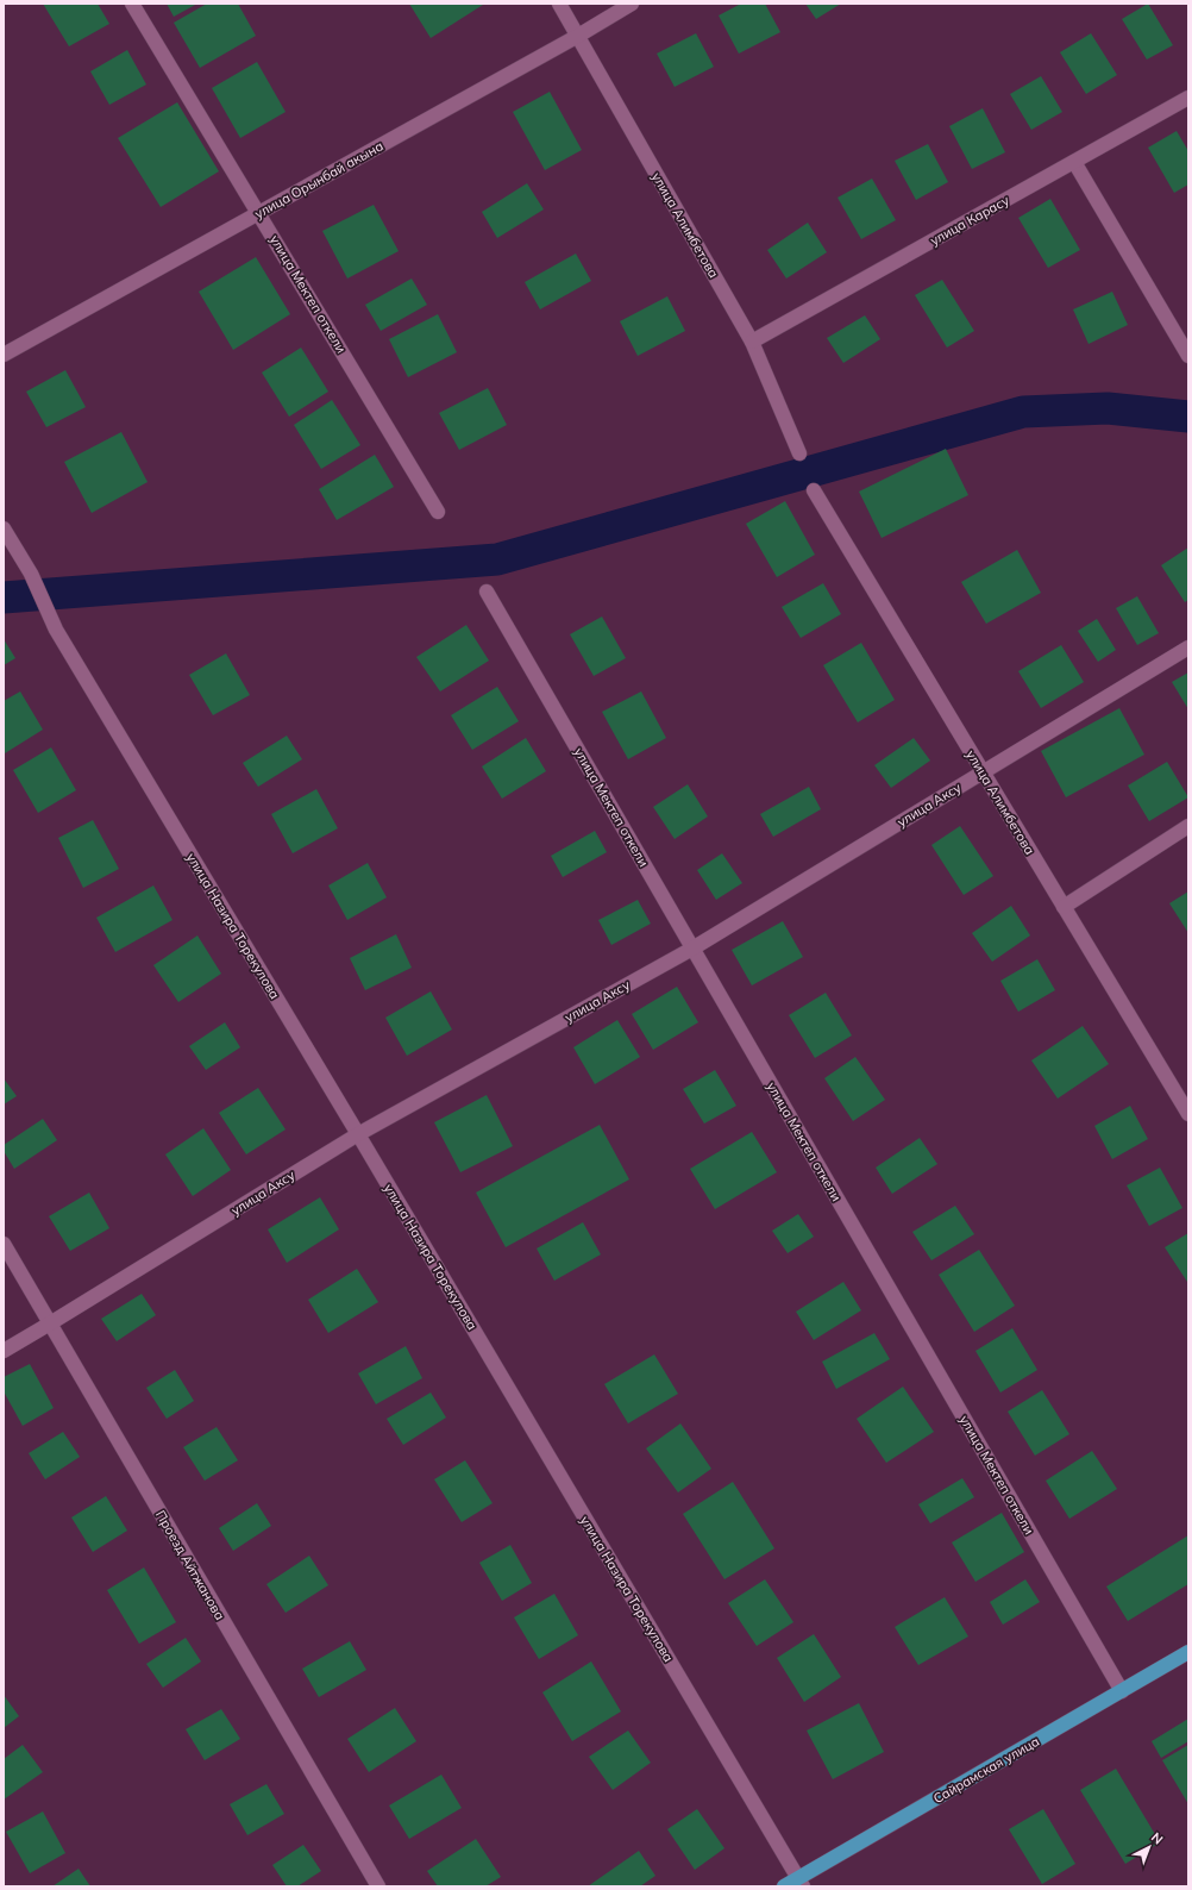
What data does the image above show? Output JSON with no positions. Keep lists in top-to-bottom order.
{
  "streets": {
    "main road": ["Сайрамская улица"],
    "street": [
      "улица Орынбай акына",
      "улица Карасу",
      "улица Алимбетова",
      "улица Мектеп откели",
      "улица Аксу",
      "улица Назира Торекулова",
      "Проезд Айтжанова"
    ]
  },
  "crossings": [
    ["улица Орынбай акына", "улица Алимбетова"],
    ["улица Орынбай акына", "улица Мектеп откели"],
    ["улица Карасу", "улица Алимбетова"],
    ["улица Алимбетова", "улица Аксу"],
    ["улица Мектеп откели", "улица Аксу"],
    ["улица Мектеп откели", "Сайрамская улица"],
    ["улица Аксу", "улица Назира Торекулова"],
    ["улица Аксу", "Проезд Айтжанова"],
    ["улица Назира Торекулова", "Сайрамская улица"]
  ],
  "north": "top right"
}
